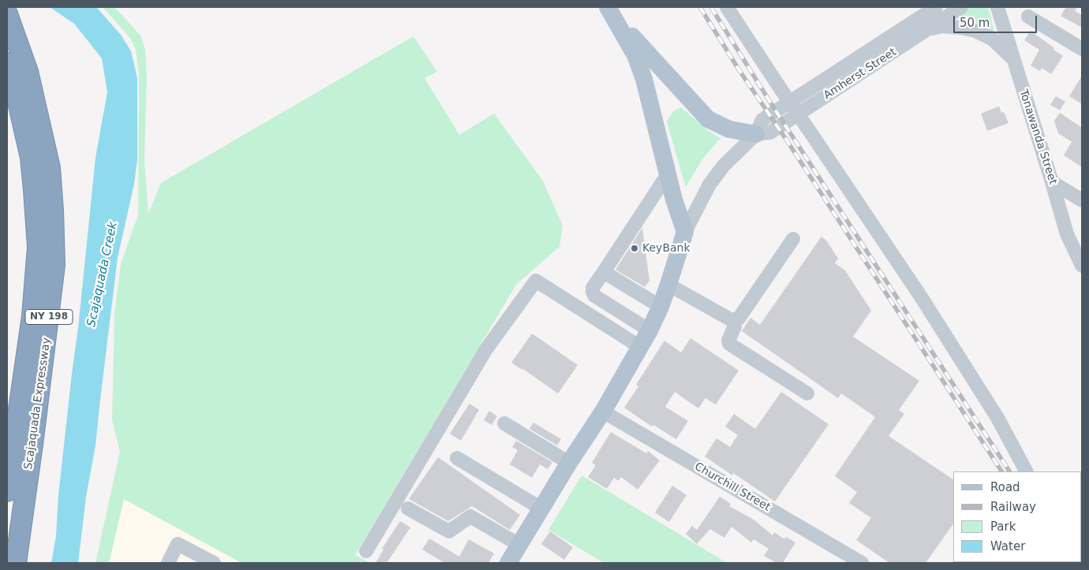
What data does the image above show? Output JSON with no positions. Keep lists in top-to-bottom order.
{
  "streets": {
    "highway": ["NY 198", "Scajaquada Expressway"],
    "street": ["Amherst Street", "Tonawanda Street", "Churchill Street"]
  },
  "water": ["Scajaquada Creek"],
  "places": ["KeyBank"],
  "legend": [
    "Road",
    "Railway",
    "Park",
    "Water"
  ],
  "scale_bar": "50 m"
}
